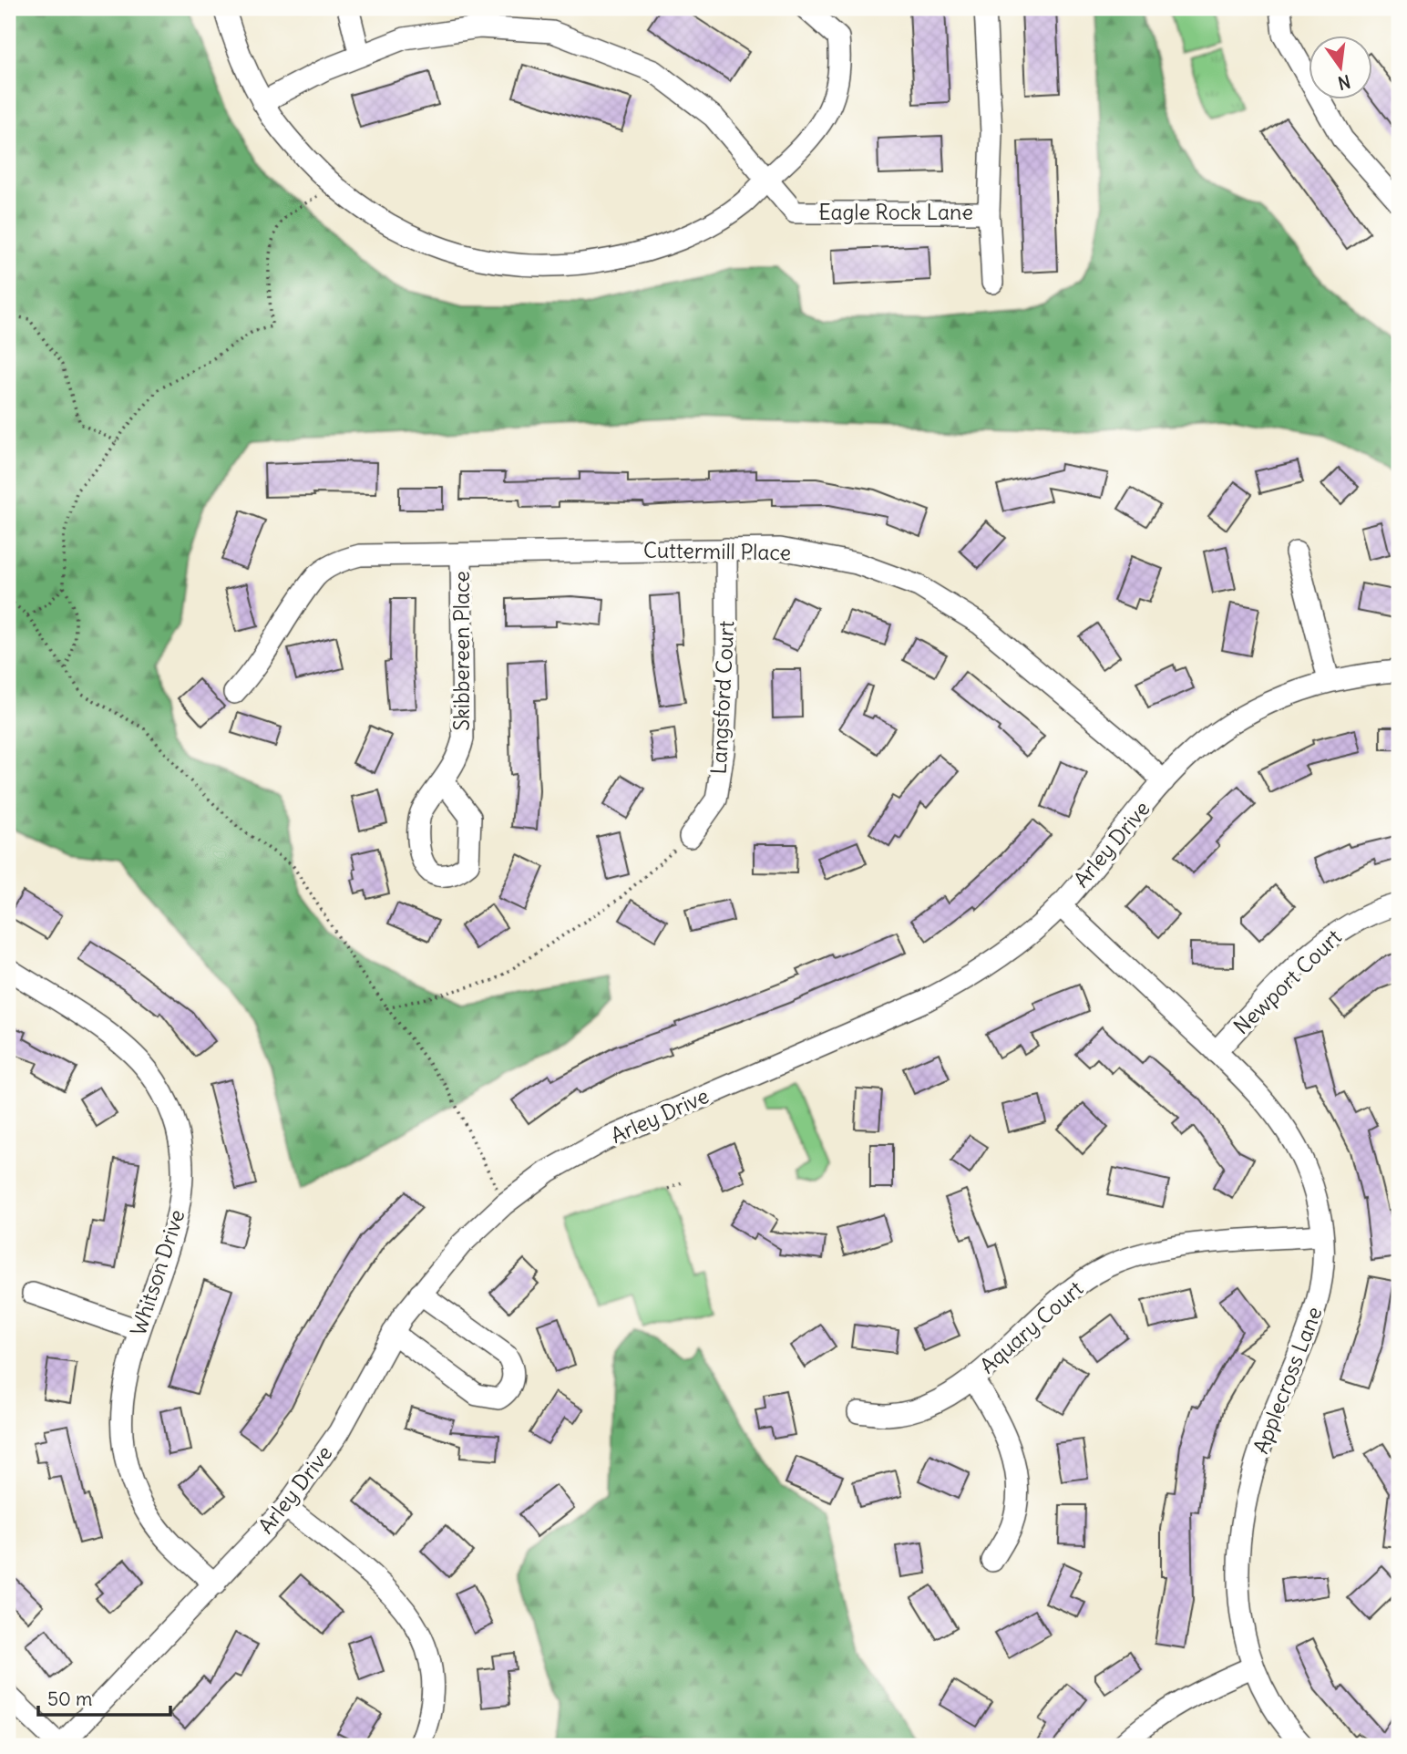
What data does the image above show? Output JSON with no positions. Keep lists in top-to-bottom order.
{
  "streets": {
    "street": [
      "Eagle Rock Lane",
      "Cuttermill Place",
      "Skibbereen Place",
      "Langsford Court",
      "Arley Drive",
      "Newport Court",
      "Whitson Drive",
      "Aquary Court",
      "Applecross Lane"
    ]
  },
  "crossings": [
    ["Cuttermill Place", "Skibbereen Place"],
    ["Cuttermill Place", "Langsford Court"],
    ["Cuttermill Place", "Arley Drive"],
    ["Arley Drive", "Whitson Drive"],
    ["Arley Drive", "Applecross Lane"],
    ["Newport Court", "Applecross Lane"],
    ["Aquary Court", "Applecross Lane"]
  ],
  "scale_bar": "50 m",
  "north": "bottom"
}
